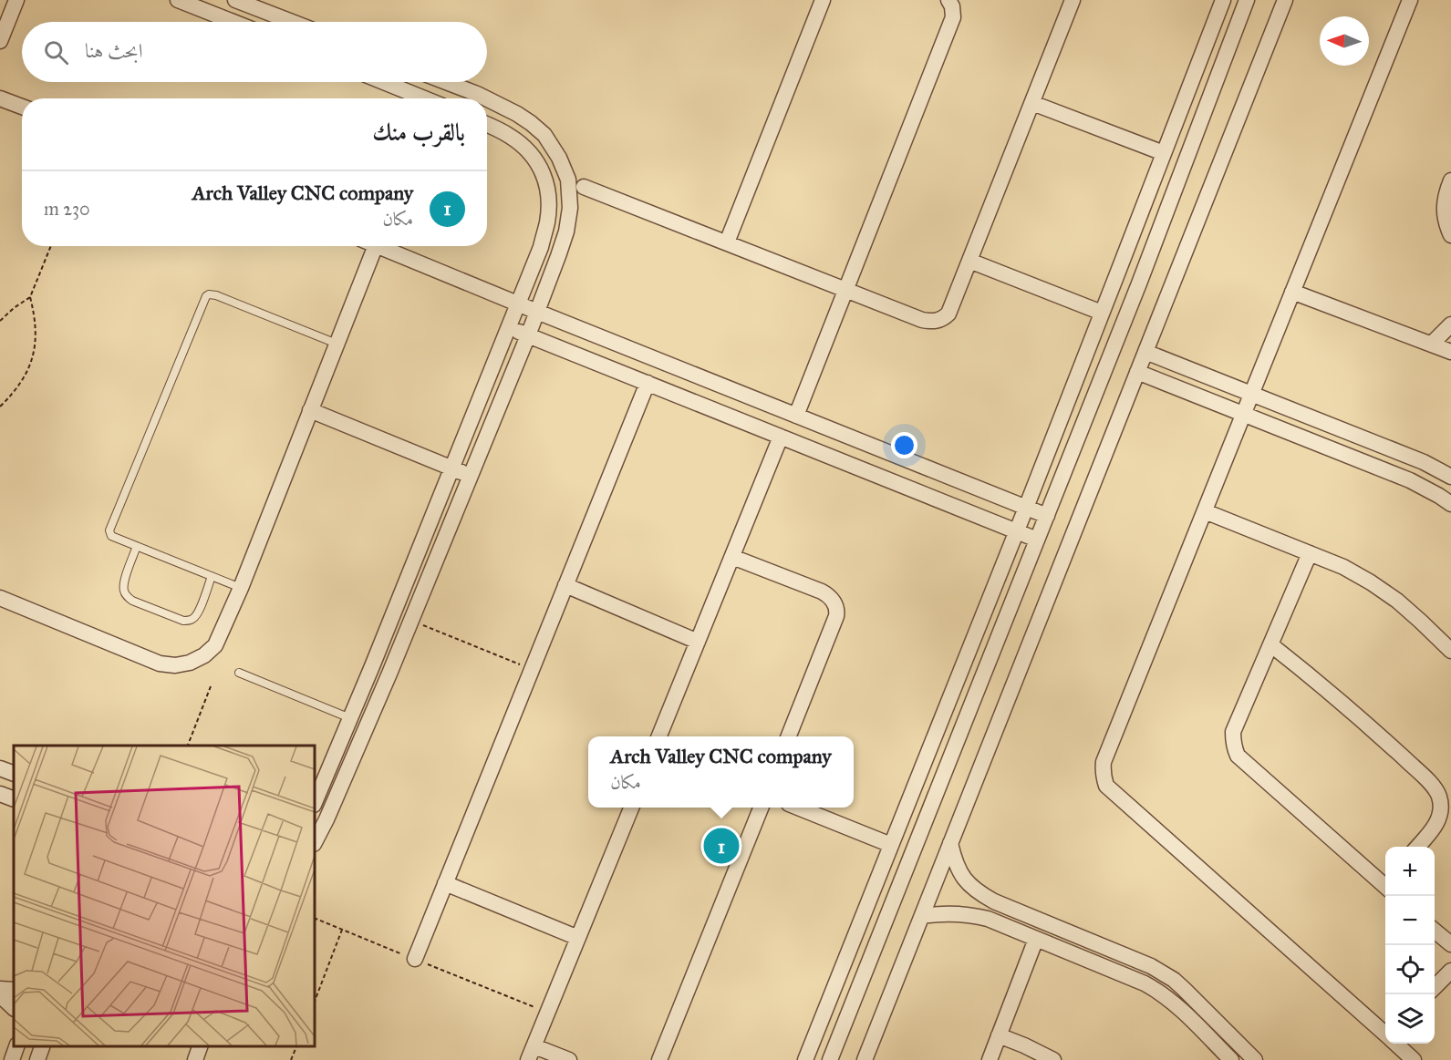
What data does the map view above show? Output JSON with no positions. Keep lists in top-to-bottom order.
{
  "north": "left",
  "page": {
    "search": "ابحث هنا",
    "heading": "بالقرب منك",
    "list": [
      {
        "mark": "1",
        "name": "Arch Valley CNC company",
        "note": "مكان",
        "value": "230 m"
      }
    ],
    "popup": ["Arch Valley CNC company", "مكان"],
    "pins": "1",
    "map_buttons": ["+", "−"]
  }
}
